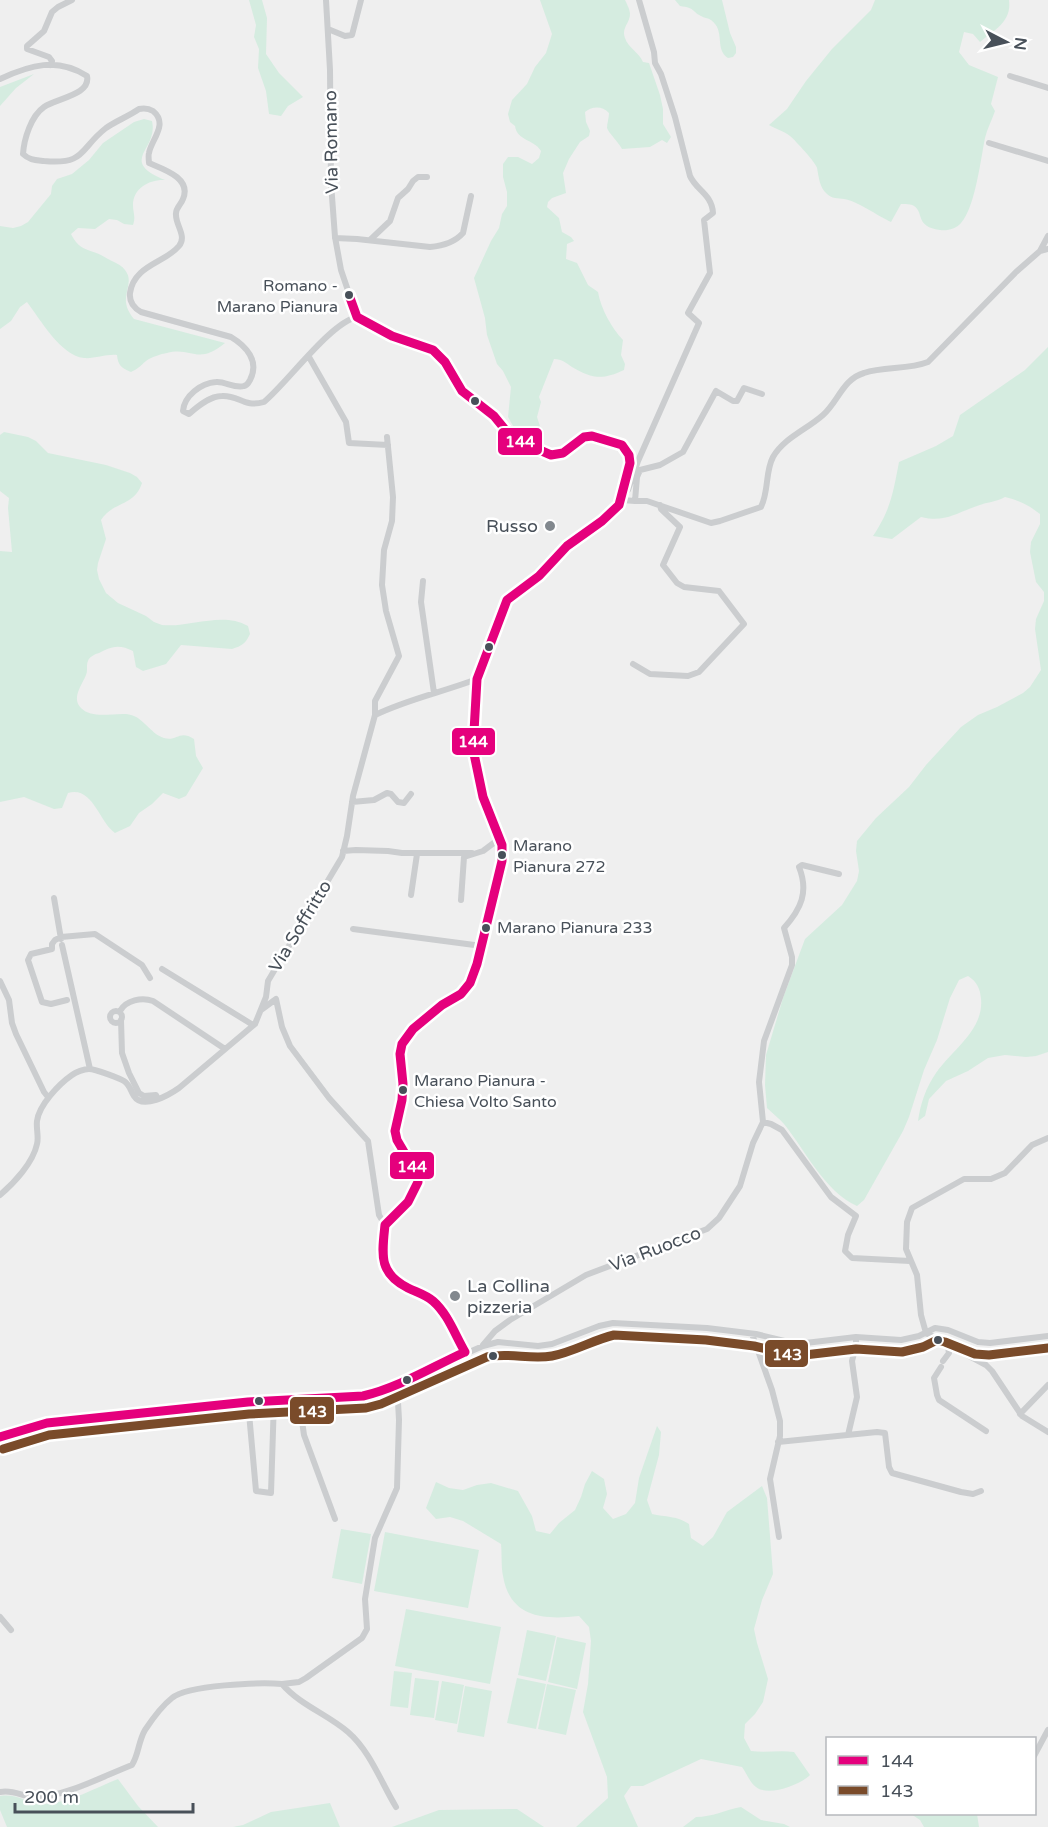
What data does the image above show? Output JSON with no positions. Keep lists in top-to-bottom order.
{
  "streets": {
    "street": ["Via Romano", "Via Soffritto", "Via Ruocco"]
  },
  "places": [
    "Romano - Marano Pianura",
    "Russo",
    "Marano Pianura 272",
    "Marano Pianura 233",
    "Marano Pianura - Chiesa Volto Santo",
    "La Collina pizzeria"
  ],
  "lines": ["transit line 144", "transit line 143"],
  "legend": ["144", "143"],
  "scale_bar": "200 m",
  "north": "right"
}
